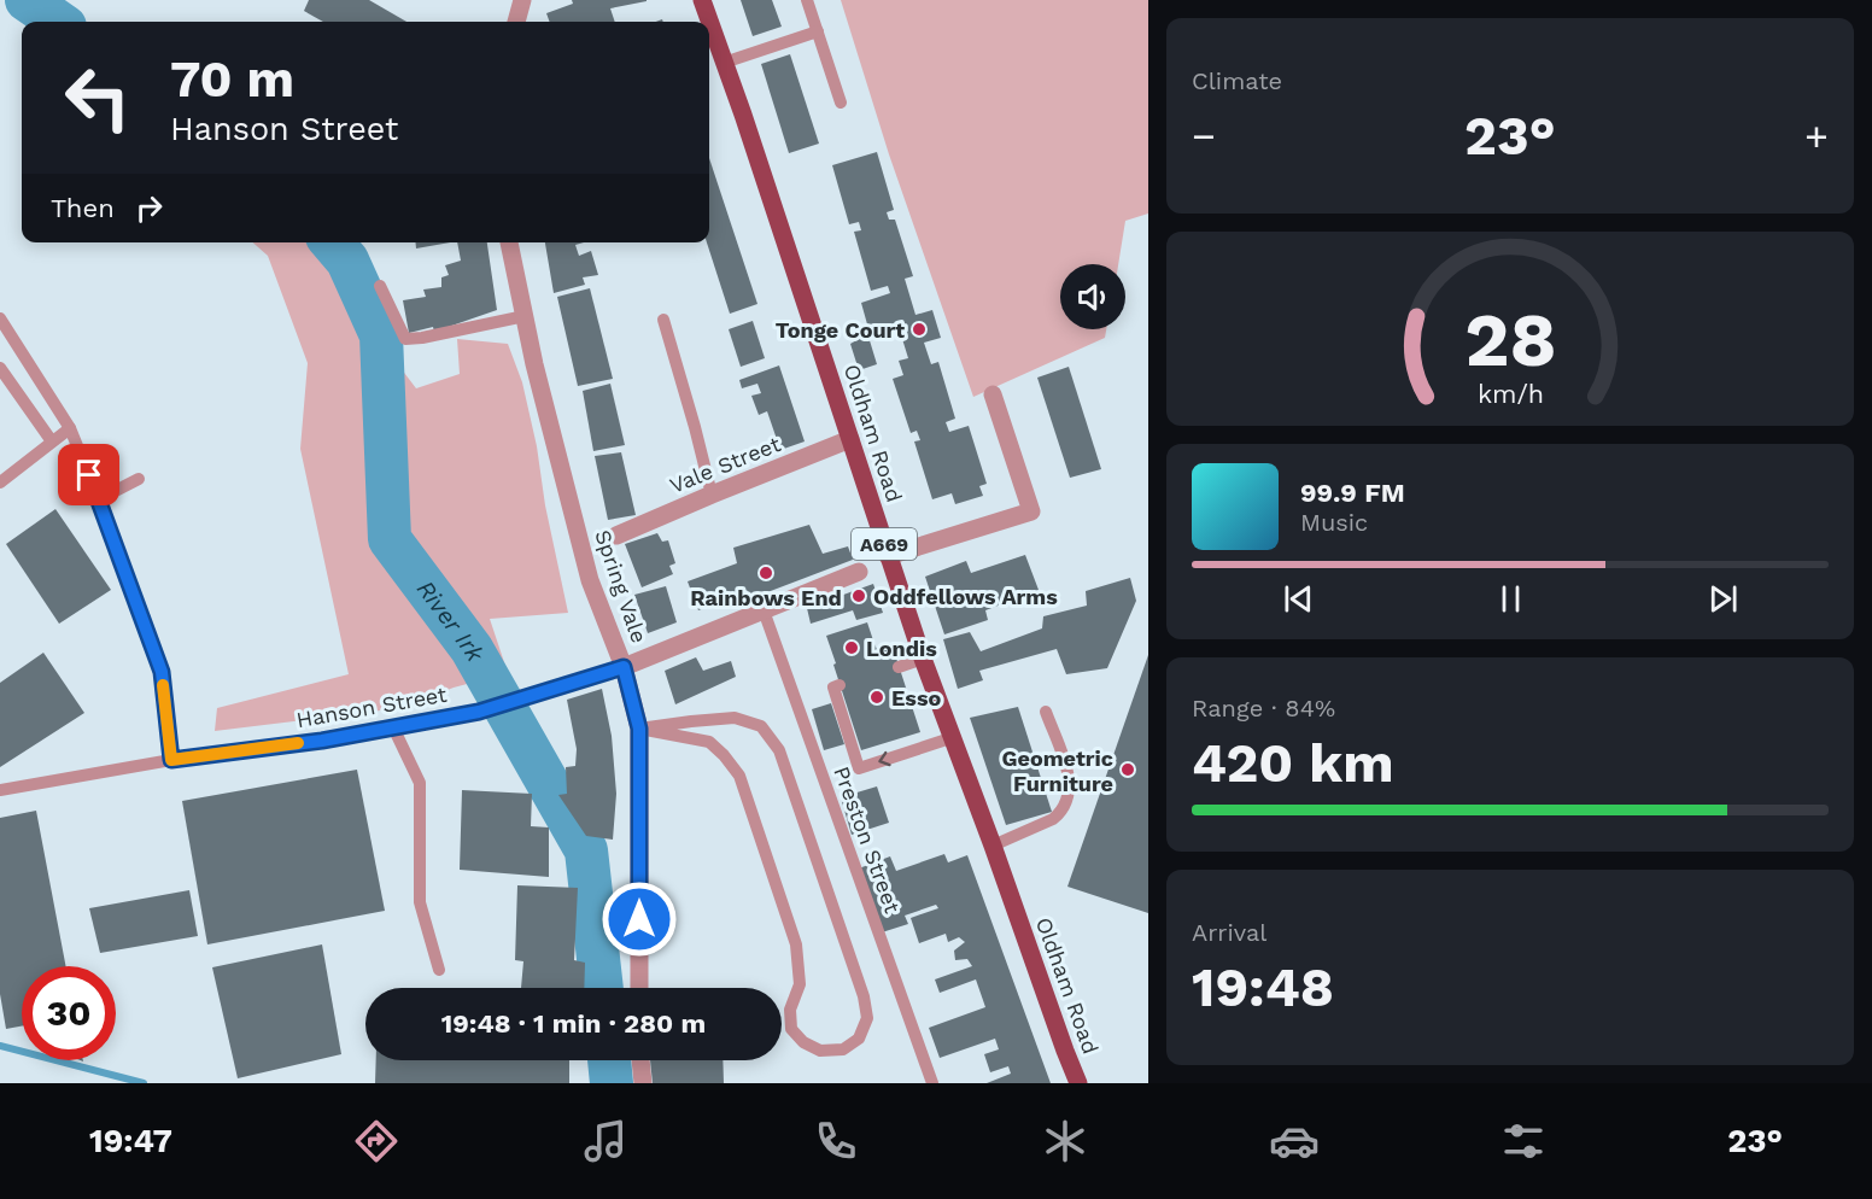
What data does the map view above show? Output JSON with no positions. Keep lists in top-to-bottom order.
{
  "streets": {
    "main road": ["Oldham Road", "A669"],
    "street": ["Vale Street", "Spring Vale", "Hanson Street"],
    "lane": ["Preston Street"]
  },
  "crossings": [
    ["Oldham Road", "Vale Street"],
    ["Spring Vale", "Hanson Street"],
    ["Hanson Street", "Preston Street"]
  ],
  "water": ["River Irk"],
  "places": [
    "Tonge Court",
    "Rainbows End",
    "Oddfellows Arms",
    "Londis",
    "Esso",
    "Geometric Furniture"
  ],
  "page": {
    "tile": [
      "Climate",
      ["Range · 84%", "420 km"],
      ["Arrival", "19:48"]
    ],
    "turn": ["70 m", "Hanson Street"],
    "heat": ["−", "23°", "+"],
    "then": "Then",
    "song": ["99.9 FM", "Music"],
    "limit": "30",
    "trip": "19:48 · 1 min · 280 m",
    "tabs": ["19:47", "23°"],
    "gauge": ["28", "km/h"]
  }
}
